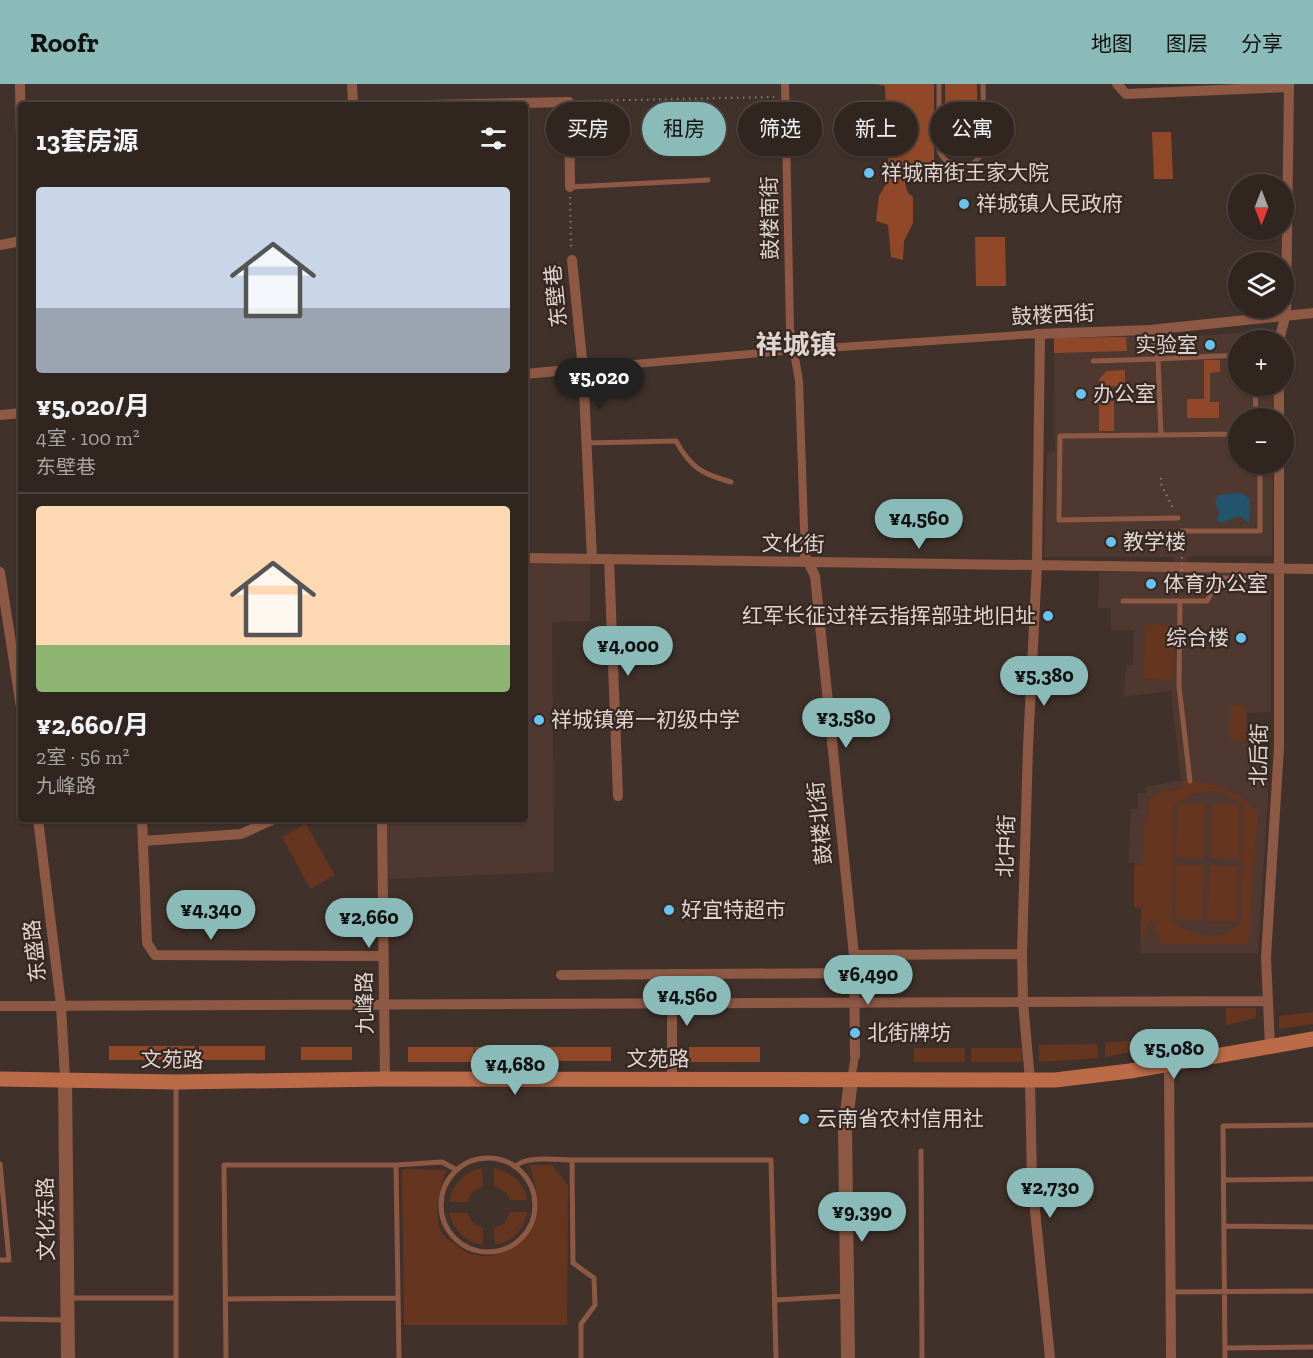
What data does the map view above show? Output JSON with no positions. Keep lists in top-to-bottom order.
{
  "streets": {
    "main road": ["文苑路"],
    "street": [
      "鼓楼南街",
      "东壁巷",
      "鼓楼西街",
      "文化街",
      "北后街",
      "鼓楼北街",
      "北中街",
      "东盛路",
      "九峰路",
      "文化东路"
    ]
  },
  "crossings": [
    ["鼓楼南街", "鼓楼西街"],
    ["鼓楼南街", "鼓楼北街"],
    ["东壁巷", "鼓楼西街"],
    ["东壁巷", "文化街"],
    ["鼓楼西街", "鼓楼北街"],
    ["鼓楼西街", "北中街"],
    ["文化街", "北后街"],
    ["文化街", "鼓楼北街"],
    ["文化街", "北中街"],
    ["北后街", "文苑路"],
    ["鼓楼北街", "文苑路"],
    ["北中街", "文苑路"],
    ["东盛路", "文苑路"],
    ["东盛路", "文化东路"],
    ["九峰路", "文苑路"],
    ["文苑路", "文化东路"]
  ],
  "districts": ["祥城镇"],
  "places": [
    "祥城南街王家大院",
    "祥城镇人民政府",
    "实验室",
    "办公室",
    "教学楼",
    "体育办公室",
    "红军长征过祥云指挥部驻地旧址",
    "综合楼",
    "祥城镇第一初级中学",
    "好宜特超市",
    "北街牌坊",
    "云南省农村信用社"
  ],
  "north": "bottom",
  "page": {
    "header": "Roofr",
    "nav": ["地图", "图层", "分享"],
    "chip": [
      "买房",
      "租房",
      "筛选",
      "新上",
      "公寓"
    ],
    "heading": "13套房源",
    "map_buttons": ["+", "−"],
    "list": [
      {
        "name": "¥5,020/月",
        "note": "4室 · 100 m² · 东壁巷"
      },
      {
        "name": "¥2,660/月",
        "note": "2室 · 56 m² · 九峰路"
      }
    ],
    "price": [
      "¥5,020",
      "¥4,560",
      "¥4,000",
      "¥5,380",
      "¥3,580",
      "¥4,340",
      "¥2,660",
      "¥6,490",
      "¥4,560",
      "¥5,080",
      "¥4,680",
      "¥2,730",
      "¥9,390"
    ]
  }
}
